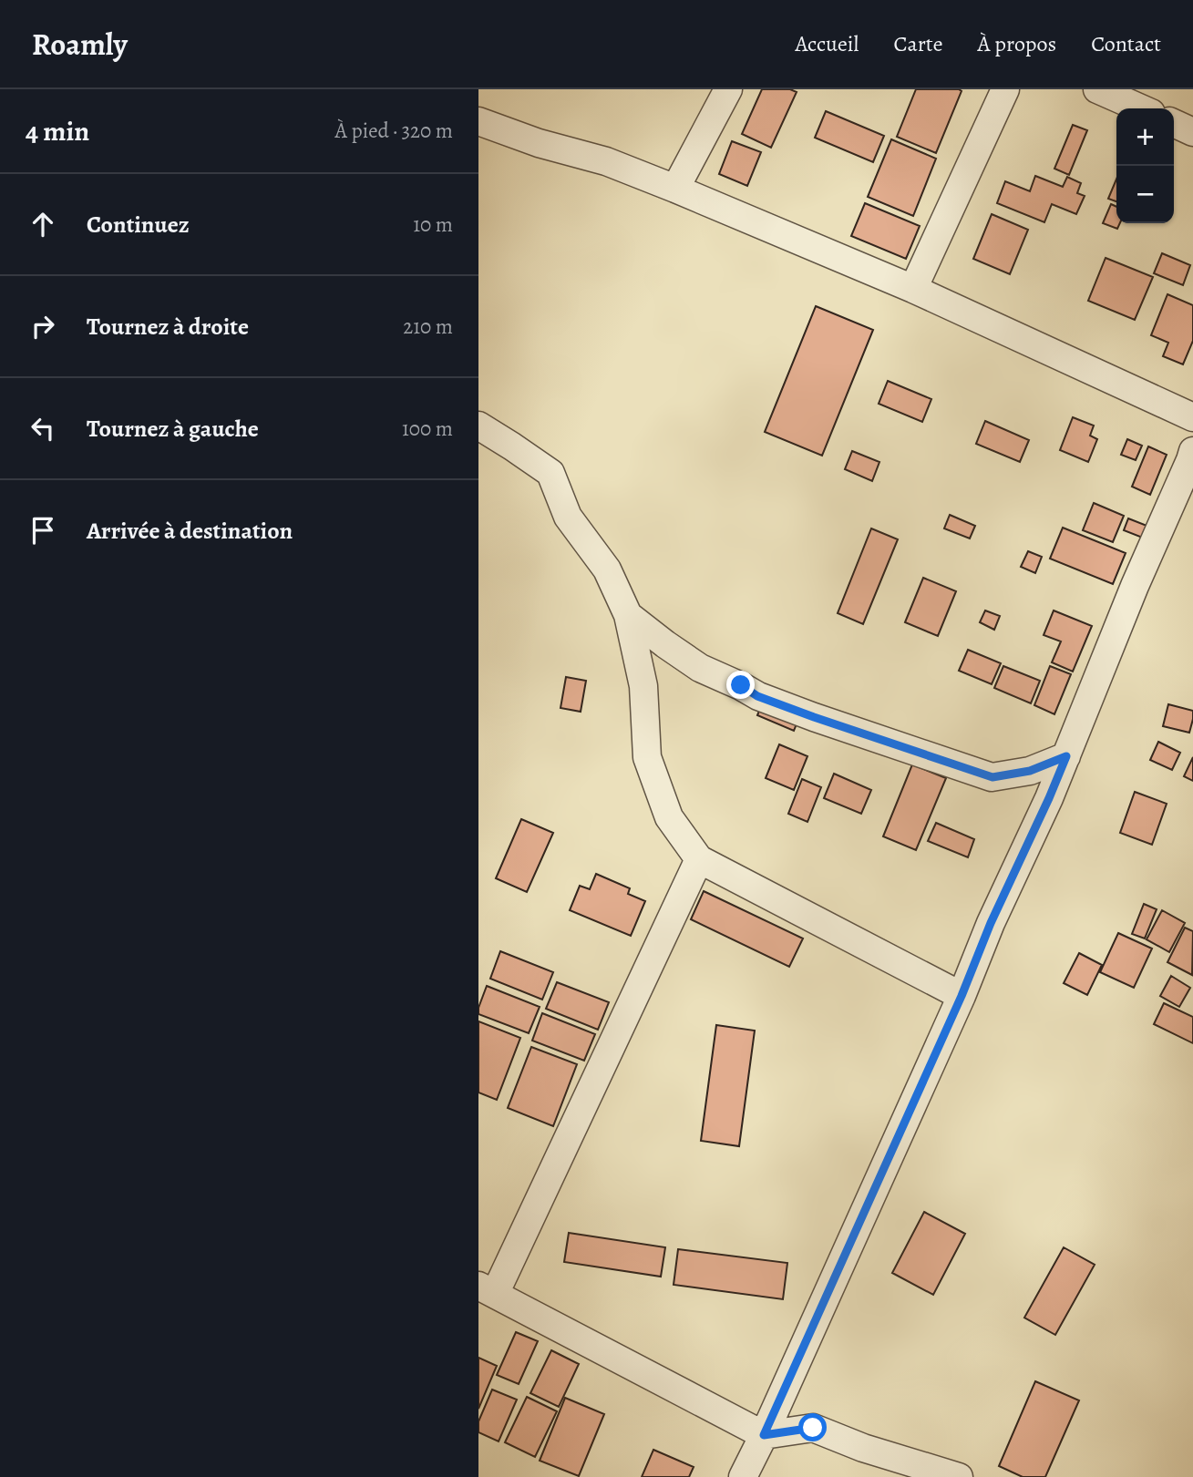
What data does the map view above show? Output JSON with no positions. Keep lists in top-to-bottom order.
{
  "page": {
    "header": "Roamly",
    "nav": [
      "Accueil",
      "Carte",
      "À propos",
      "Contact"
    ],
    "heading": ["4 min", "À pied · 320 m"],
    "map_buttons": ["+", "−"],
    "list": [
      ["Continuez", "10 m"],
      ["Tournez à droite", "210 m"],
      ["Tournez à gauche", "100 m"],
      "Arrivée à destination"
    ]
  }
}
